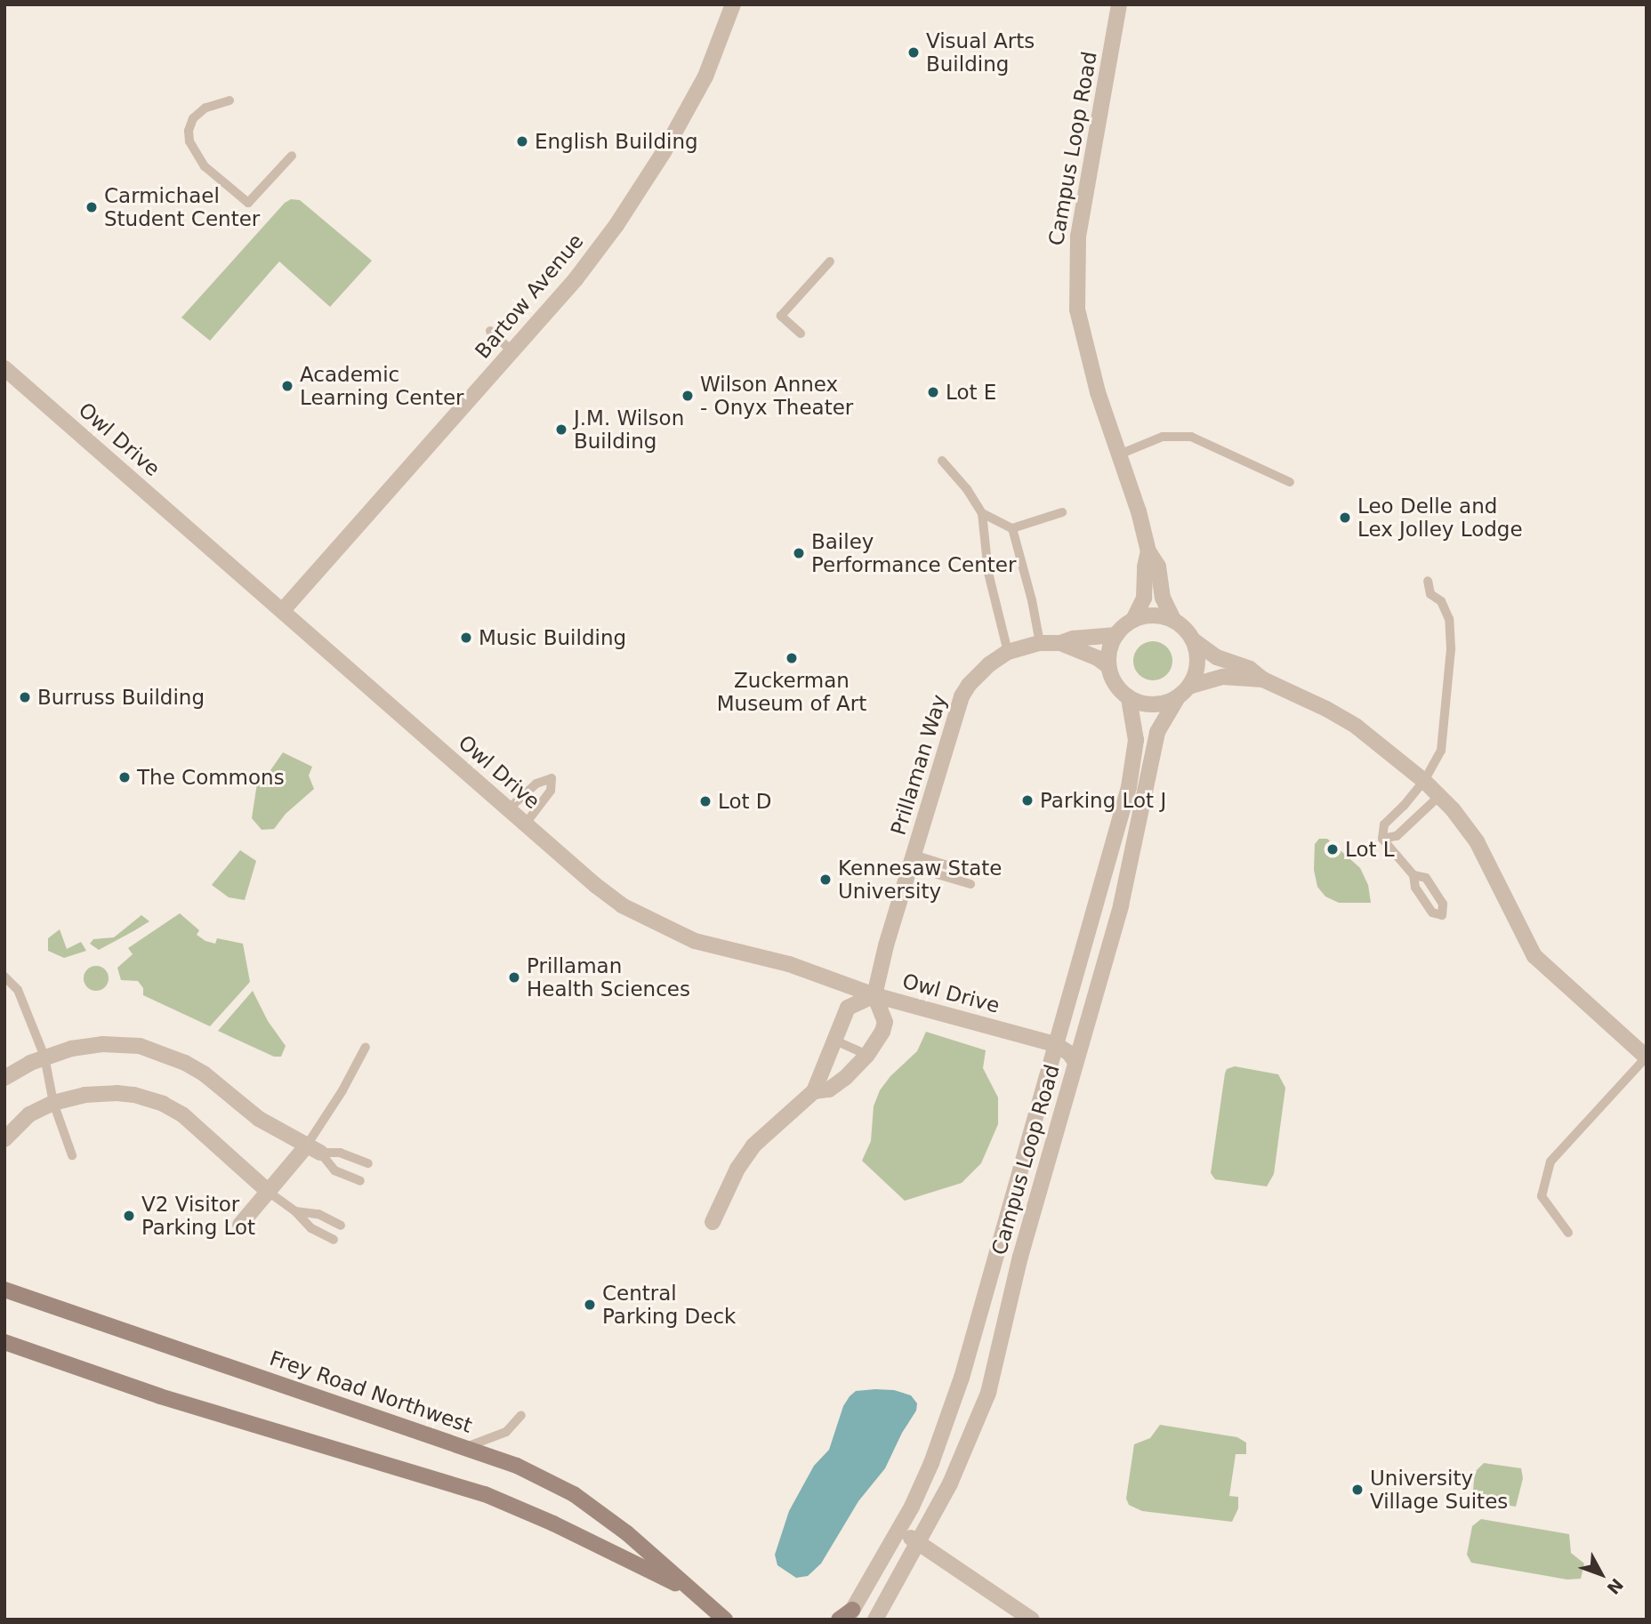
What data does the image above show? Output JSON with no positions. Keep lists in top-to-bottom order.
{
  "streets": {
    "main road": ["Frey Road Northwest"],
    "street": [
      "Campus Loop Road",
      "Bartow Avenue",
      "Owl Drive",
      "Prillaman Way"
    ]
  },
  "crossings": [
    ["Campus Loop Road", "Owl Drive"],
    ["Campus Loop Road", "Prillaman Way"],
    ["Bartow Avenue", "Owl Drive"],
    ["Owl Drive", "Prillaman Way"]
  ],
  "places": [
    "Visual Arts Building",
    "English Building",
    "Carmichael Student Center",
    "Academic Learning Center",
    "Lot E",
    "Wilson Annex - Onyx Theater",
    "J.M. Wilson Building",
    "Leo Delle and Lex Jolley Lodge",
    "Bailey Performance Center",
    "Music Building",
    "Zuckerman Museum of Art",
    "Burruss Building",
    "The Commons",
    "Parking Lot J",
    "Lot D",
    "Lot L",
    "Kennesaw State University",
    "Prillaman Health Sciences",
    "V2 Visitor Parking Lot",
    "Central Parking Deck",
    "University Village Suites"
  ],
  "north": "bottom right"
}
